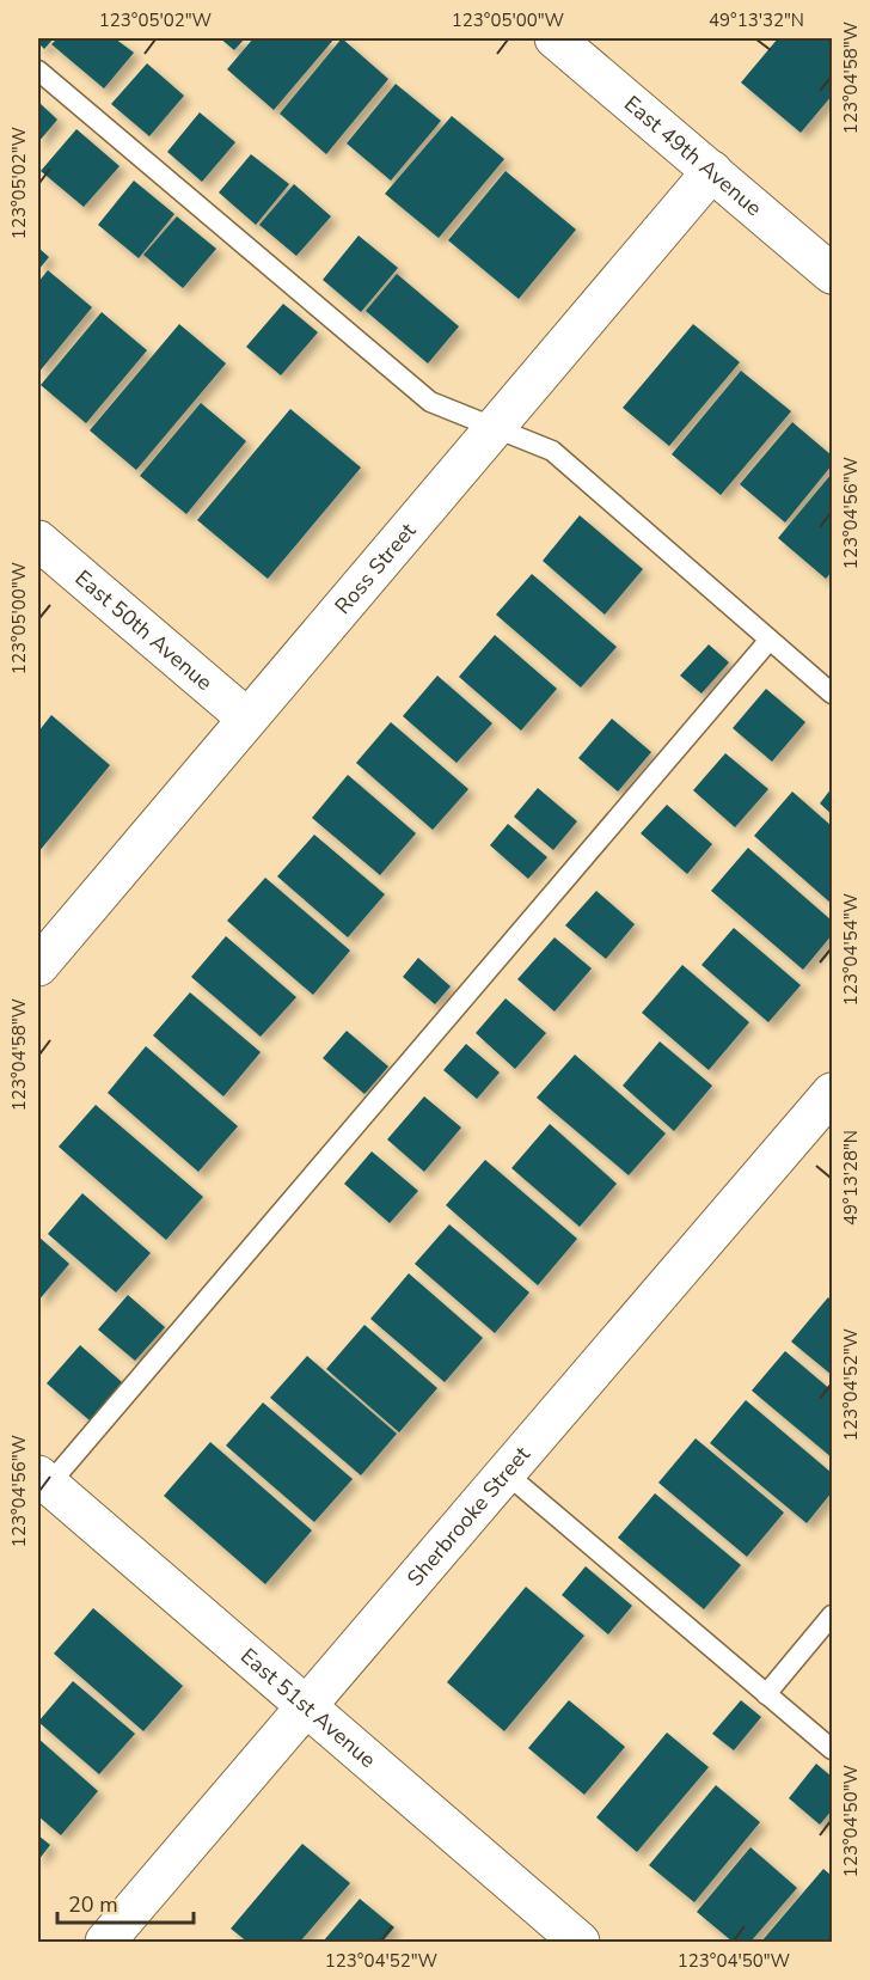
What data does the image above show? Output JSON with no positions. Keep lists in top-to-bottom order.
{
  "streets": {
    "street": [
      "East 49th Avenue",
      "Ross Street",
      "East 50th Avenue",
      "Sherbrooke Street",
      "East 51st Avenue"
    ]
  },
  "crossings": [
    ["East 49th Avenue", "Ross Street"],
    ["Ross Street", "East 50th Avenue"],
    ["Sherbrooke Street", "East 51st Avenue"]
  ],
  "scale_bar": "20 m",
  "coordinates": [
    "123°05'02\"W",
    "123°05'00\"W",
    "49°13'32\"N",
    "123°04'58\"W",
    "123°04'56\"W",
    "123°04'54\"W",
    "49°13'28\"N",
    "123°04'52\"W",
    "123°04'50\"W"
  ]
}
